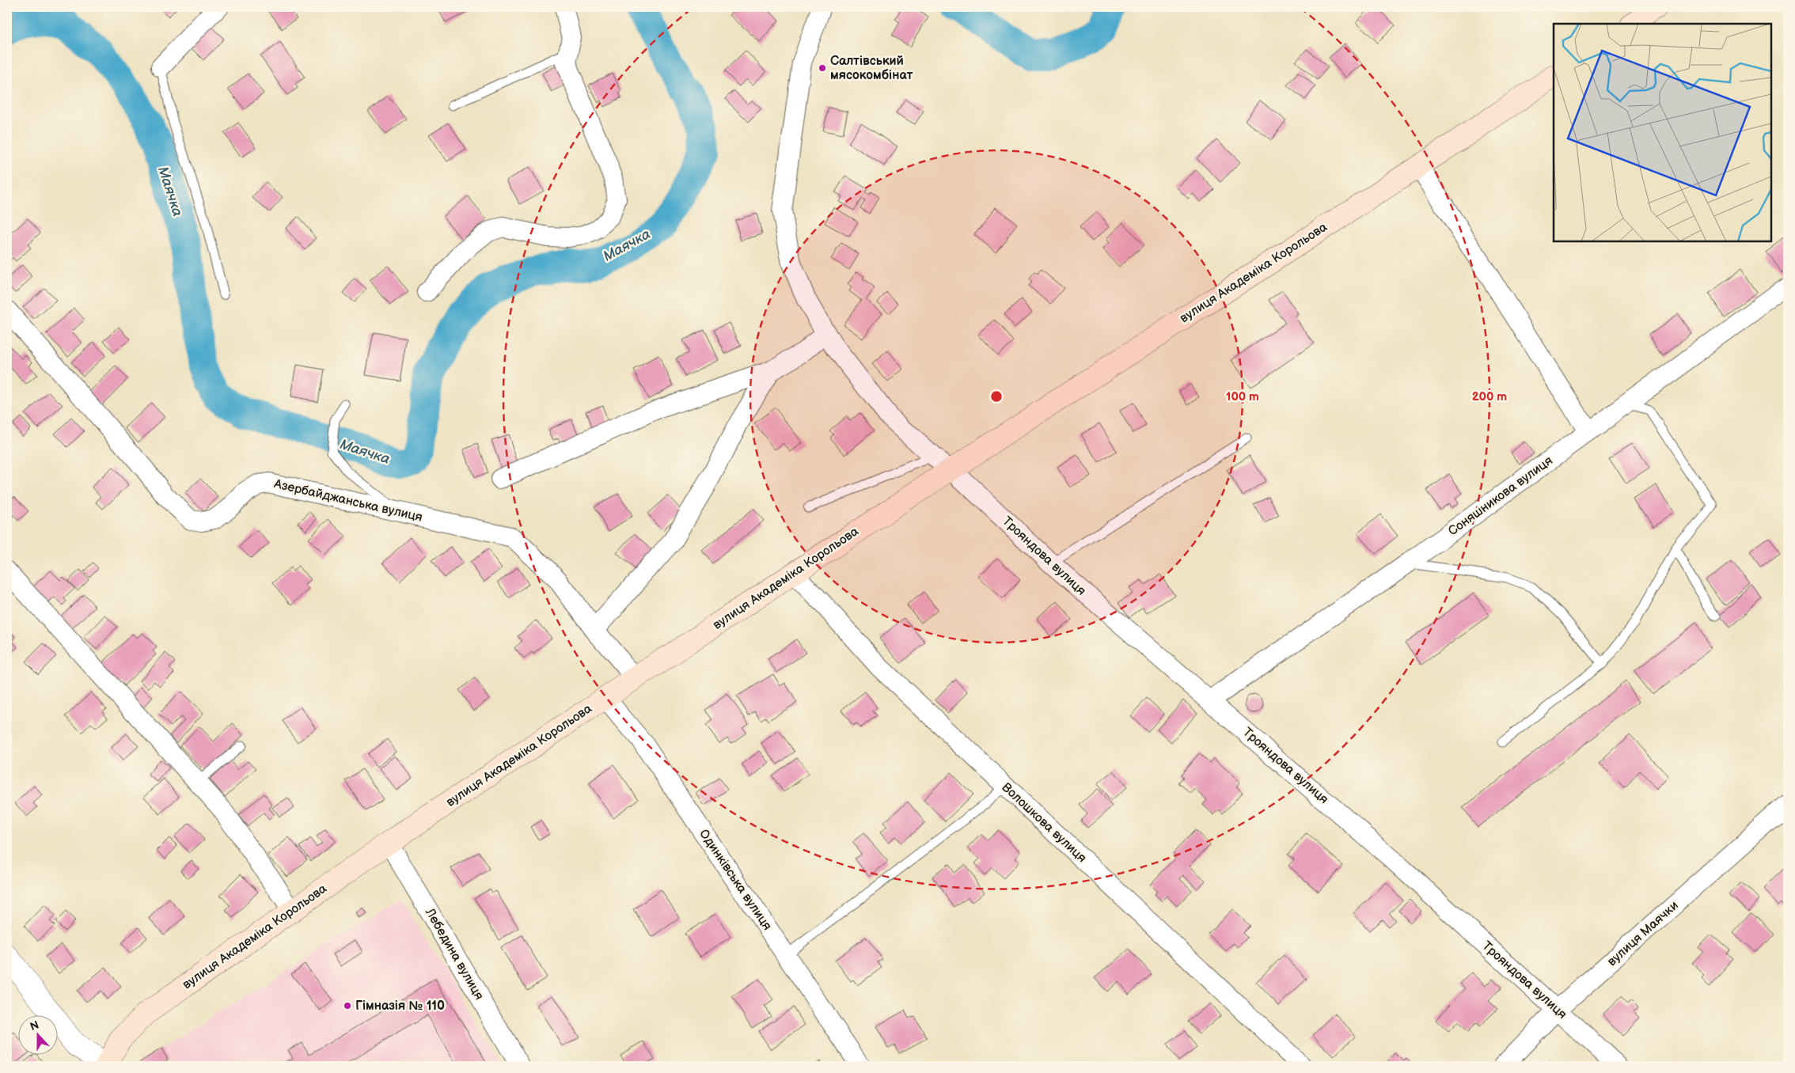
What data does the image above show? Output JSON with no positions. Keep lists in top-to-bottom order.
{
  "streets": {
    "main road": ["вулиця Академіка Корольова"],
    "street": [
      "Соняшникова вулиця",
      "Азербайджанська вулиця",
      "Трояндова вулиця",
      "Волошкова вулиця",
      "Одинківська вулиця",
      "вулиця Маячки",
      "Лебедина вулиця"
    ]
  },
  "crossings": [
    ["вулиця Академіка Корольова", "Азербайджанська вулиця"],
    ["вулиця Академіка Корольова", "Трояндова вулиця"],
    ["вулиця Академіка Корольова", "Волошкова вулиця"],
    ["вулиця Академіка Корольова", "Одинківська вулиця"],
    ["вулиця Академіка Корольова", "Лебедина вулиця"],
    ["Соняшникова вулиця", "Трояндова вулиця"],
    ["Трояндова вулиця", "вулиця Маячки"]
  ],
  "water": ["Маячка"],
  "places": ["Салтівський мясокомбінат", "Гімназія № 110"],
  "north": "top",
  "rings": ["100 m", "200 m"]
}
